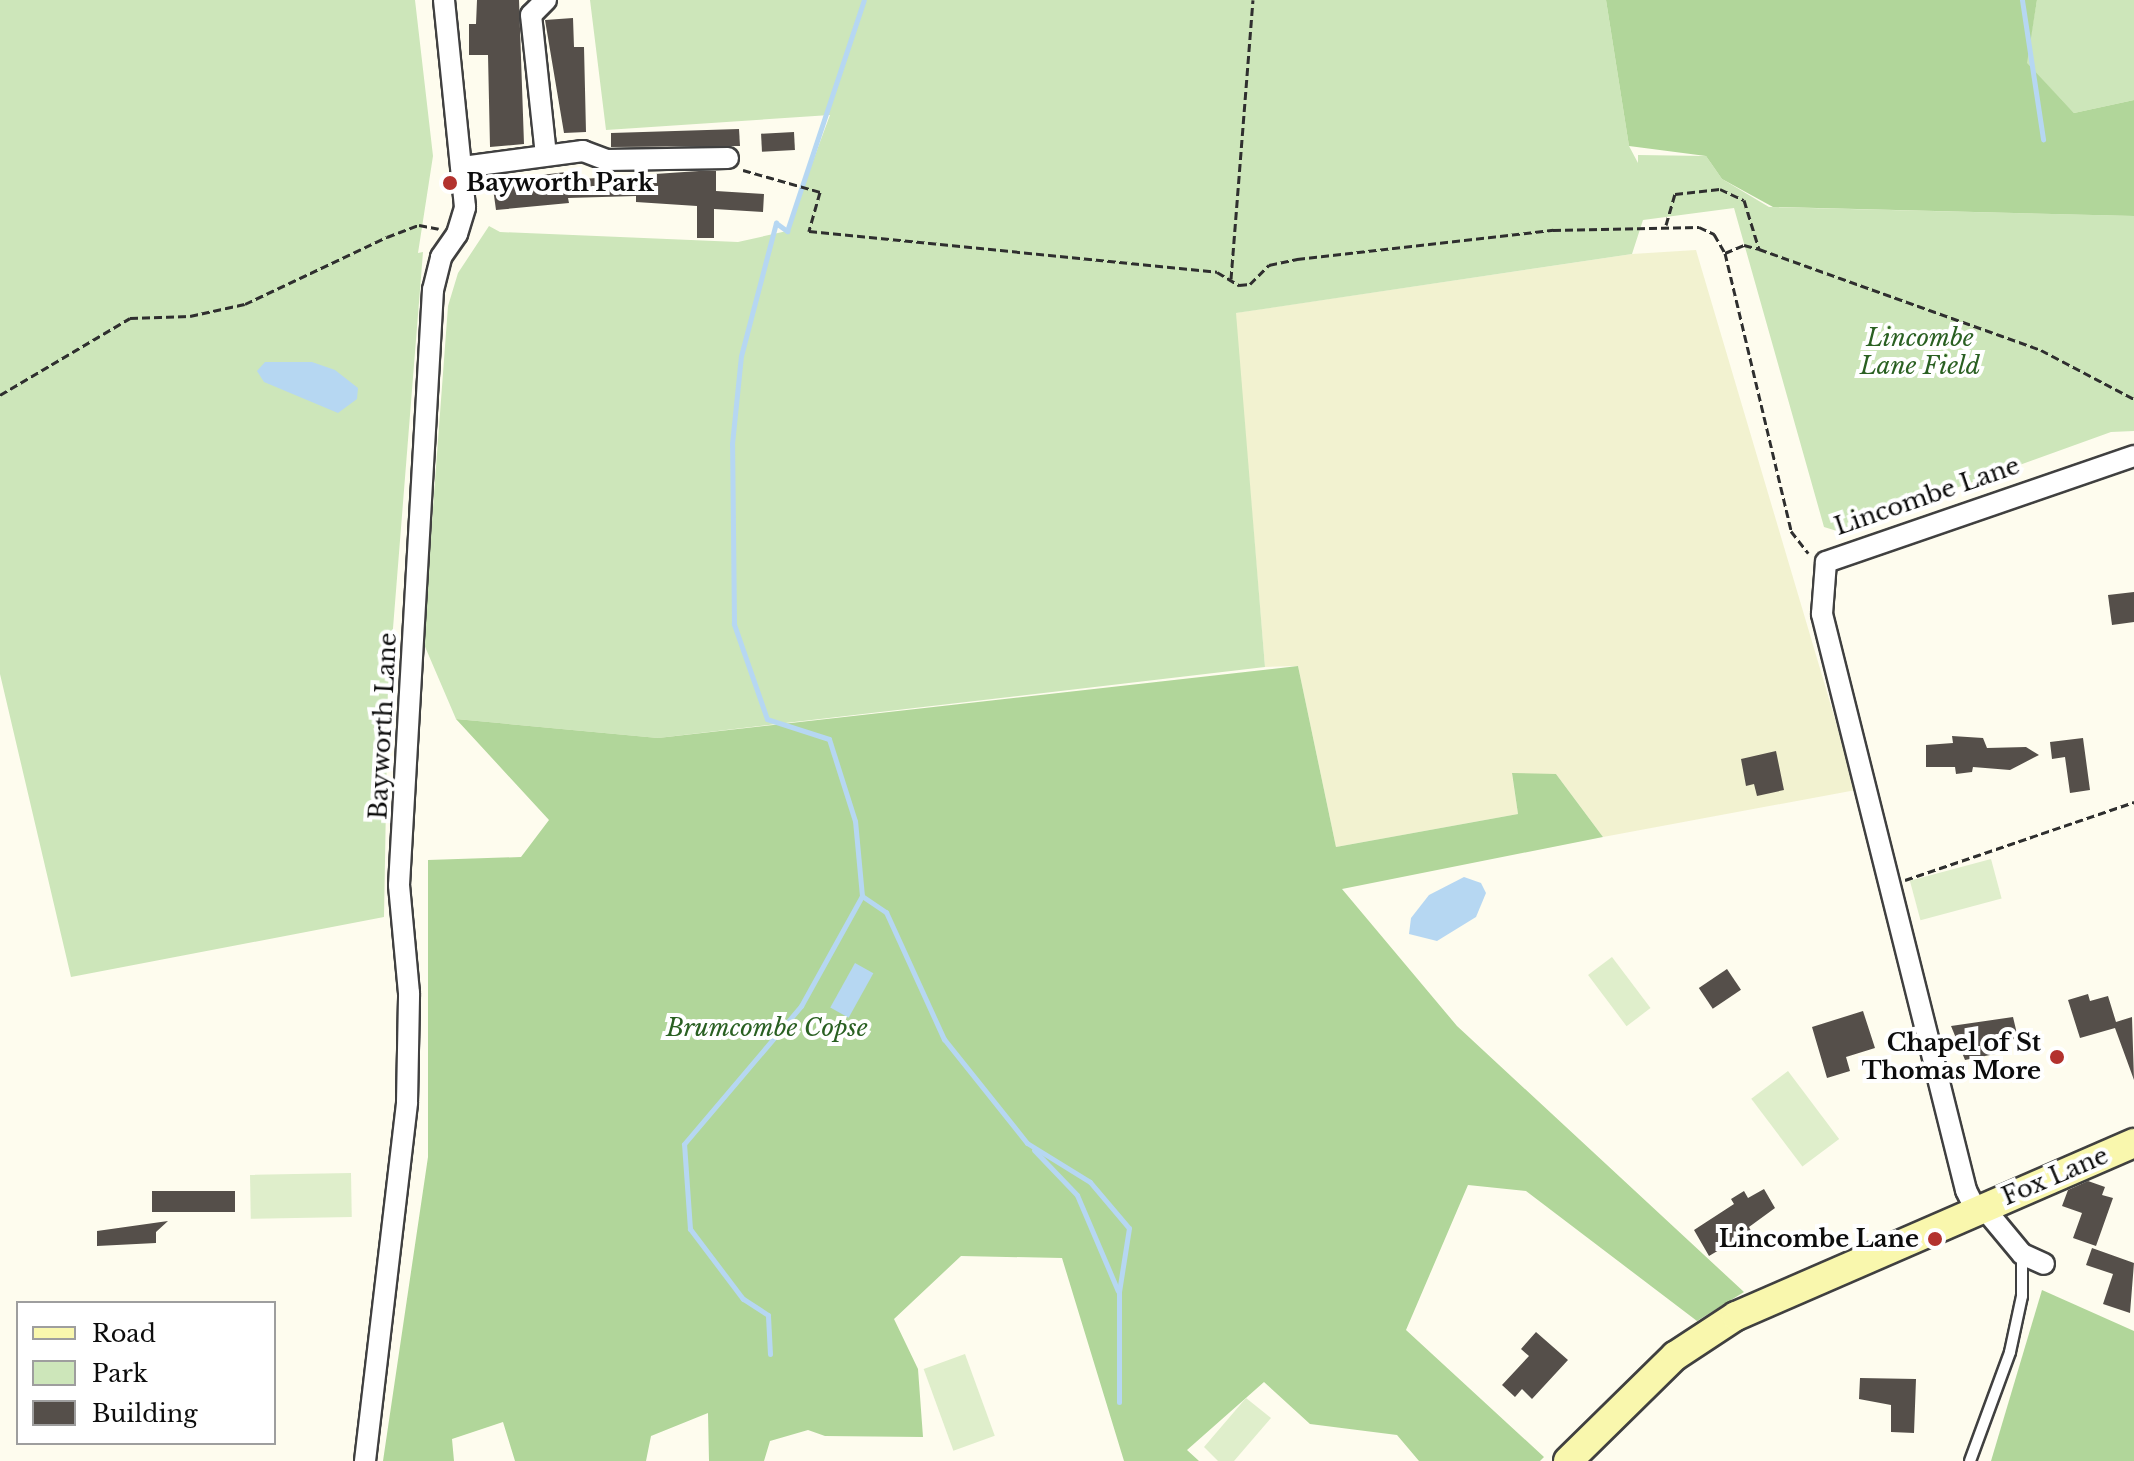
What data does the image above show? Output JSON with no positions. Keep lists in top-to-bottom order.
{
  "streets": {
    "street": ["Lincombe Lane", "Bayworth Lane", "Fox Lane"]
  },
  "crossings": [
    ["Lincombe Lane", "Fox Lane"]
  ],
  "parks": ["Lincombe Lane Field", "Brumcombe Copse"],
  "places": ["Bayworth Park", "Chapel of St Thomas More", "Lincombe Lane"],
  "legend": ["Road", "Park", "Building"]
}
